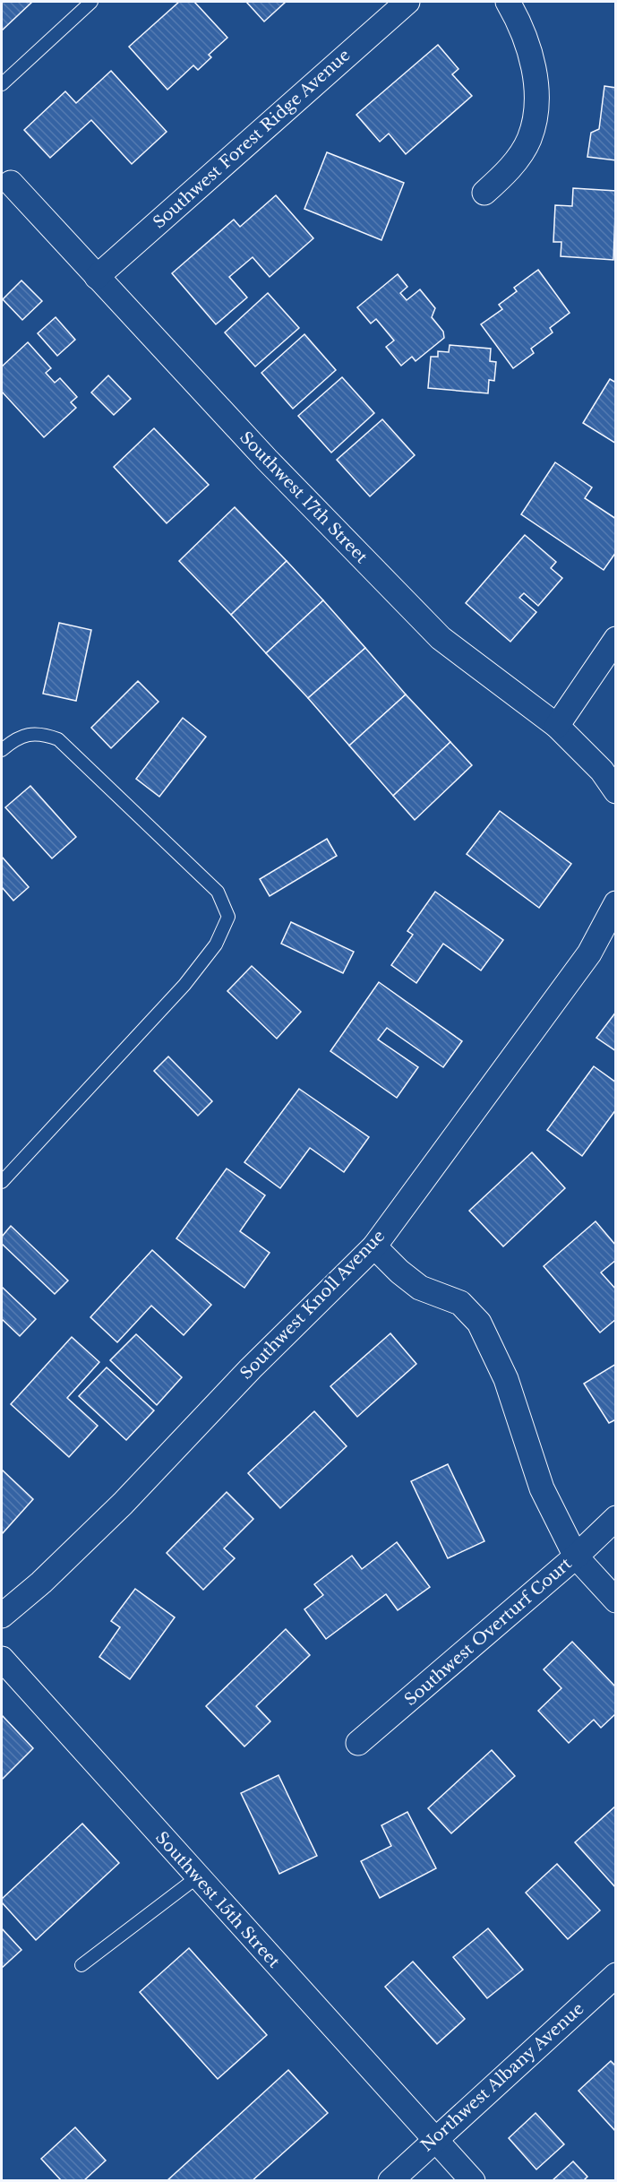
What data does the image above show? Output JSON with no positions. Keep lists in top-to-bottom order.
{
  "streets": {
    "street": [
      "Southwest Forest Ridge Avenue",
      "Southwest 17th Street",
      "Southwest Knoll Avenue",
      "Southwest Overturf Court",
      "Southwest 15th Street",
      "Northwest Albany Avenue"
    ]
  },
  "crossings": [
    ["Southwest Forest Ridge Avenue", "Southwest 17th Street"],
    ["Southwest 15th Street", "Northwest Albany Avenue"]
  ]
}
